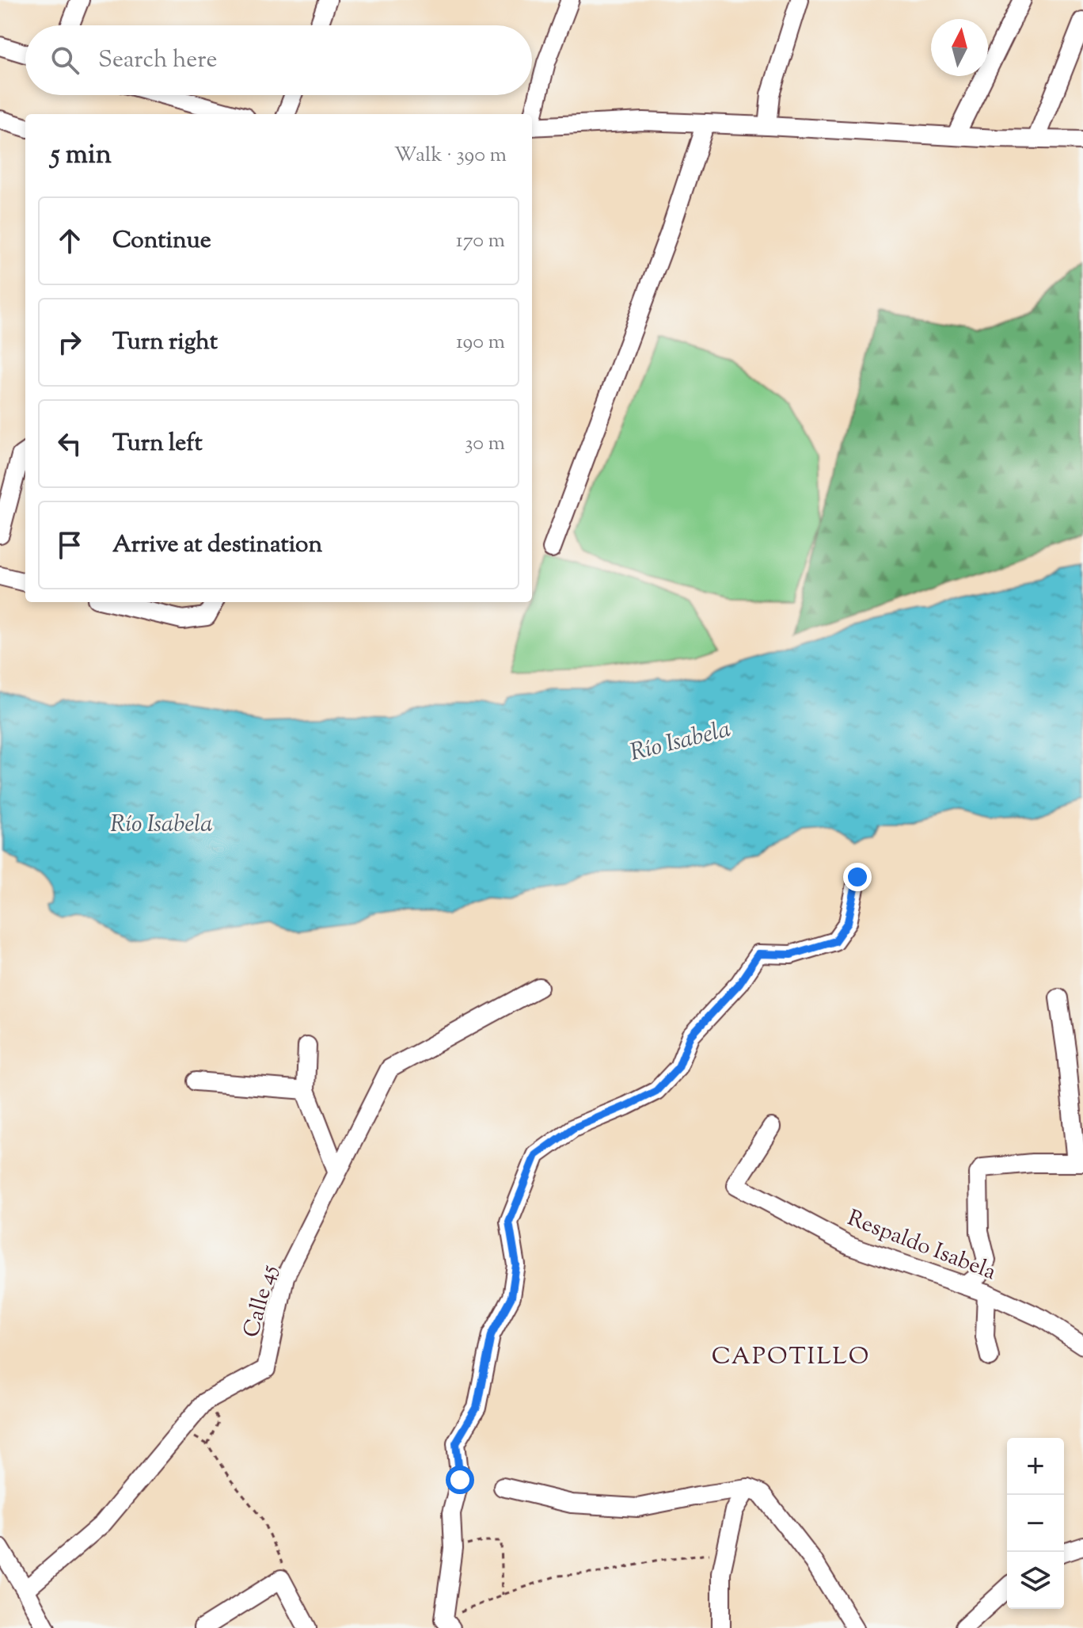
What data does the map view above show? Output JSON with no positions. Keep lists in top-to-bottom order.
{
  "streets": {
    "street": ["Respaldo Isabela", "Calle 45"]
  },
  "districts": ["CAPOTILLO"],
  "water": ["Río Isabela"],
  "north": "top",
  "page": {
    "search": "Search here",
    "heading": ["5 min", "Walk · 390 m"],
    "list": [
      ["Continue", "170 m"],
      ["Turn right", "190 m"],
      ["Turn left", "30 m"],
      "Arrive at destination"
    ],
    "map_buttons": ["+", "−"]
  }
}
